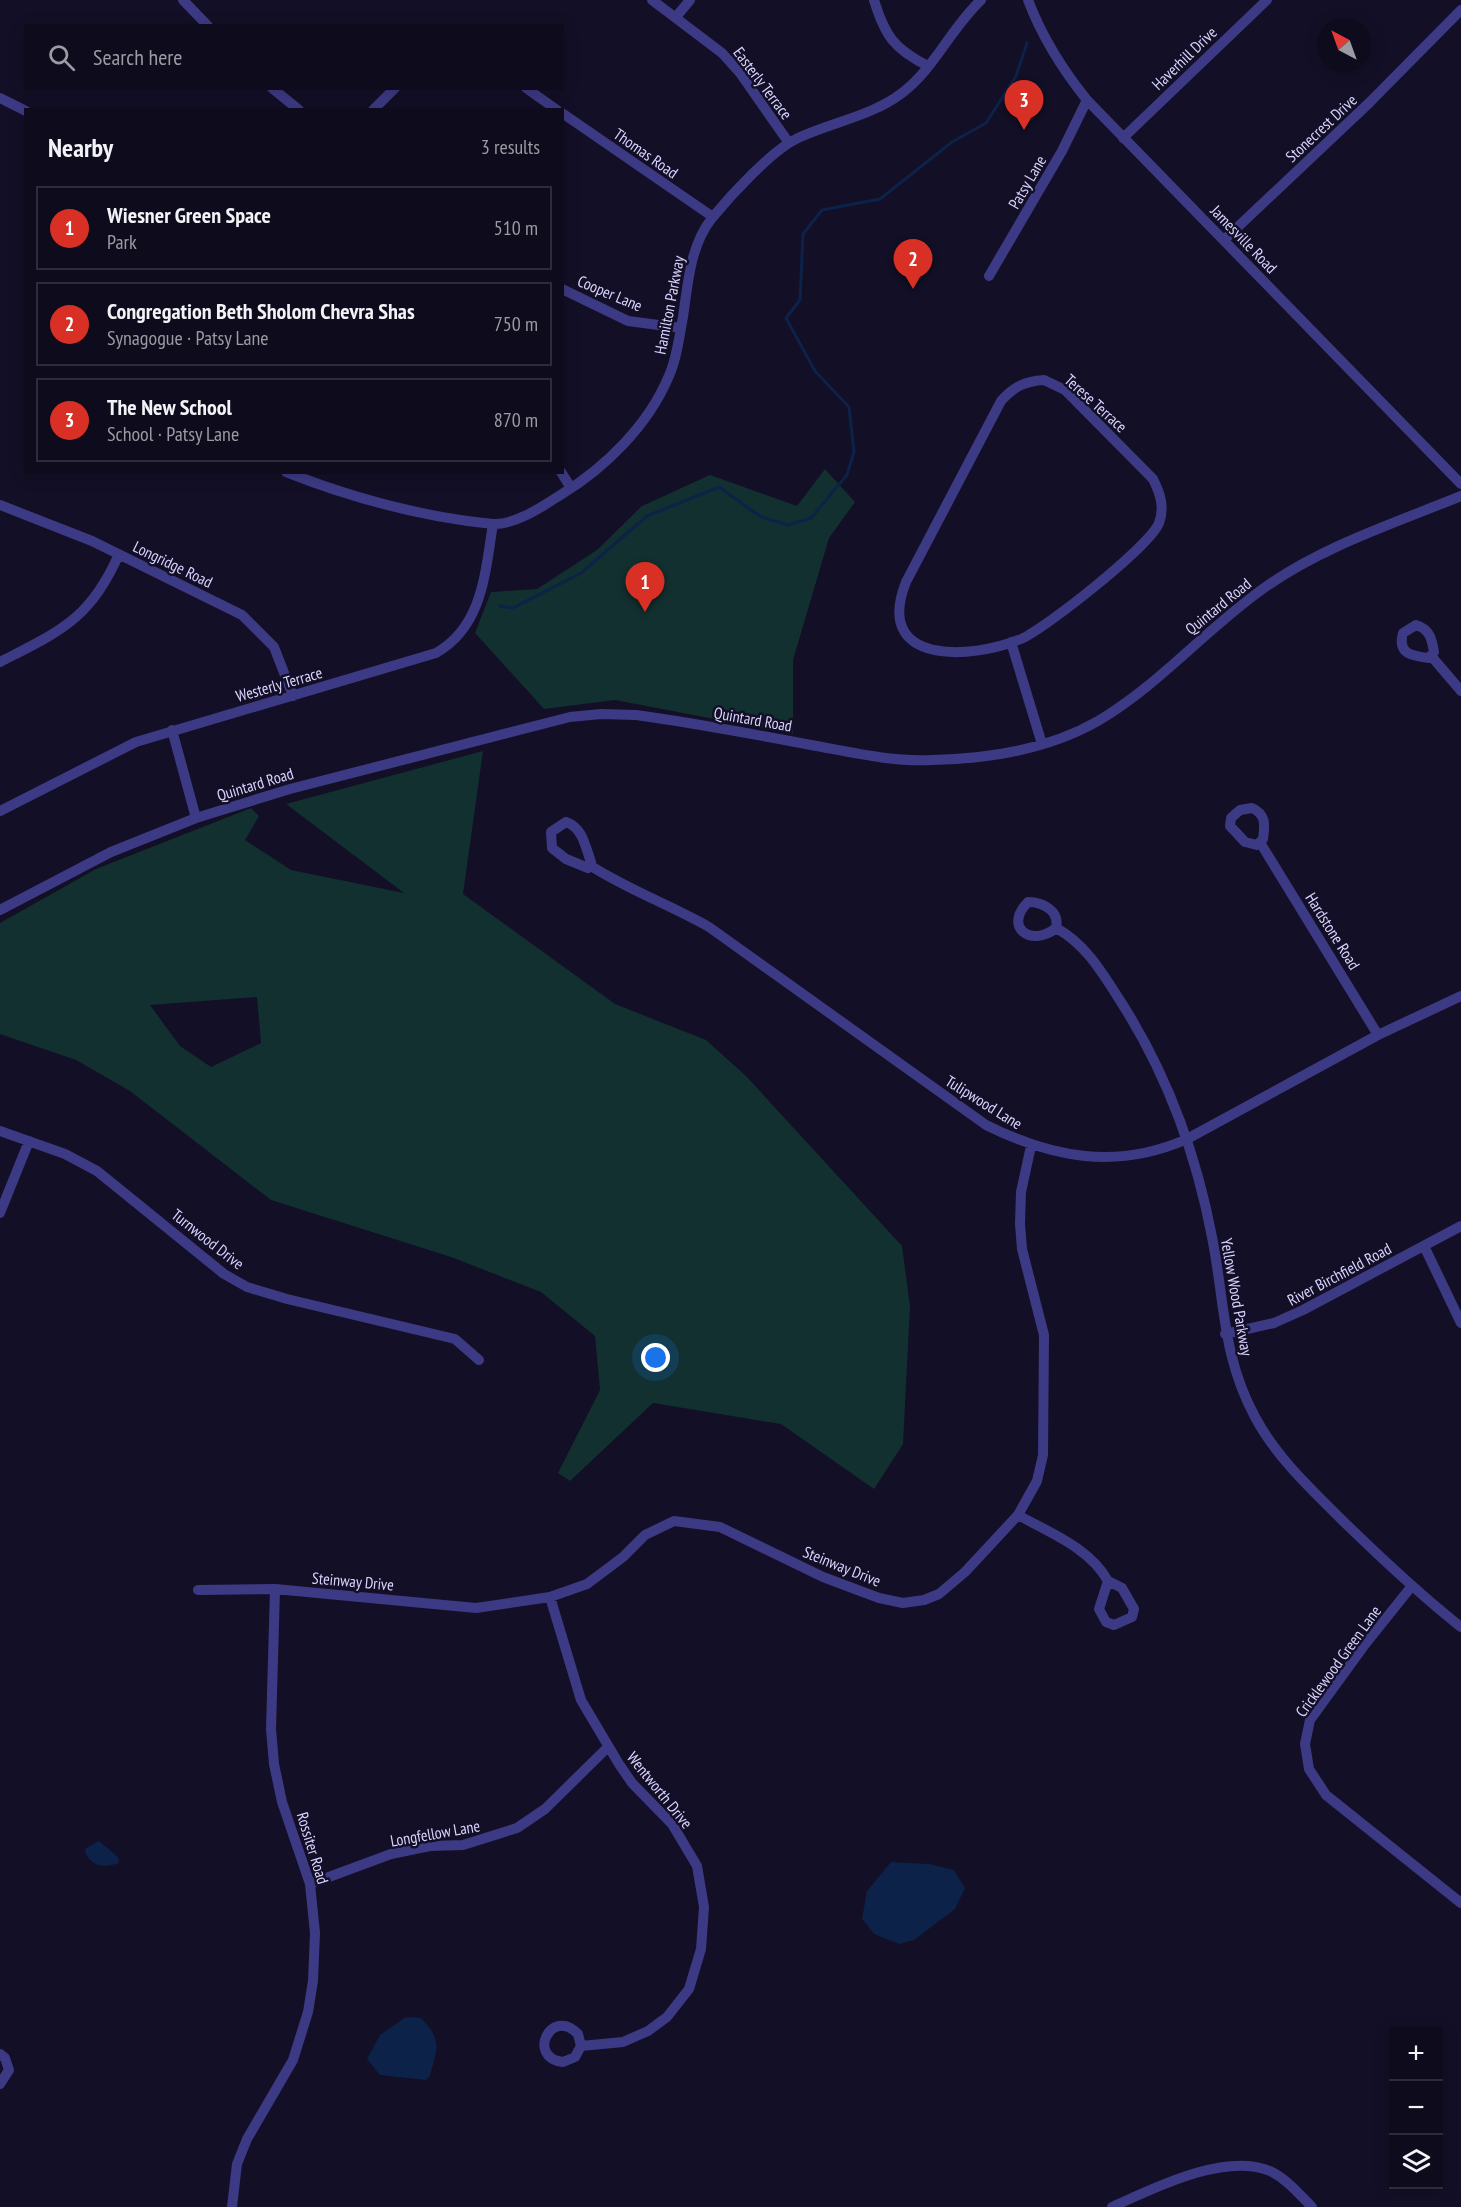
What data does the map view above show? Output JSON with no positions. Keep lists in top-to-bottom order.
{
  "streets": {
    "street": [
      "Haverhill Drive",
      "Easterly Terrace",
      "Stonecrest Drive",
      "Thomas Road",
      "Patsy Lane",
      "Jamesville Road",
      "Cooper Lane",
      "Hamilton Parkway",
      "Terese Terrace",
      "Longridge Road",
      "Quintard Road",
      "Westerly Terrace",
      "Hardstone Road",
      "Tulipwood Lane",
      "Turnwood Drive",
      "River Birchfield Road",
      "Yellow Wood Parkway",
      "Steinway Drive",
      "Cricklewood Green Lane",
      "Wentworth Drive",
      "Longfellow Lane",
      "Rossiter Road"
    ]
  },
  "crossings": [
    ["Haverhill Drive", "Jamesville Road"],
    ["Easterly Terrace", "Hamilton Parkway"],
    ["Stonecrest Drive", "Jamesville Road"],
    ["Thomas Road", "Hamilton Parkway"],
    ["Patsy Lane", "Jamesville Road"],
    ["Cooper Lane", "Hamilton Parkway"],
    ["Hamilton Parkway", "Westerly Terrace"],
    ["Longridge Road", "Westerly Terrace"],
    ["Hardstone Road", "Tulipwood Lane"],
    ["Tulipwood Lane", "Yellow Wood Parkway"],
    ["Tulipwood Lane", "Steinway Drive"],
    ["River Birchfield Road", "Yellow Wood Parkway"],
    ["Yellow Wood Parkway", "Cricklewood Green Lane"],
    ["Steinway Drive", "Wentworth Drive"],
    ["Steinway Drive", "Rossiter Road"],
    ["Wentworth Drive", "Longfellow Lane"],
    ["Longfellow Lane", "Rossiter Road"]
  ],
  "north": "top left",
  "page": {
    "search": "Search here",
    "pins": ["3", "2", "1"],
    "heading": ["Nearby", "3 results"],
    "list": [
      {
        "mark": "1",
        "name": "Wiesner Green Space",
        "note": "Park",
        "value": "510 m"
      },
      {
        "mark": "2",
        "name": "Congregation Beth Sholom Chevra Shas",
        "note": "Synagogue · Patsy Lane",
        "value": "750 m"
      },
      {
        "mark": "3",
        "name": "The New School",
        "note": "School · Patsy Lane",
        "value": "870 m"
      }
    ],
    "map_buttons": ["+", "−"]
  }
}
